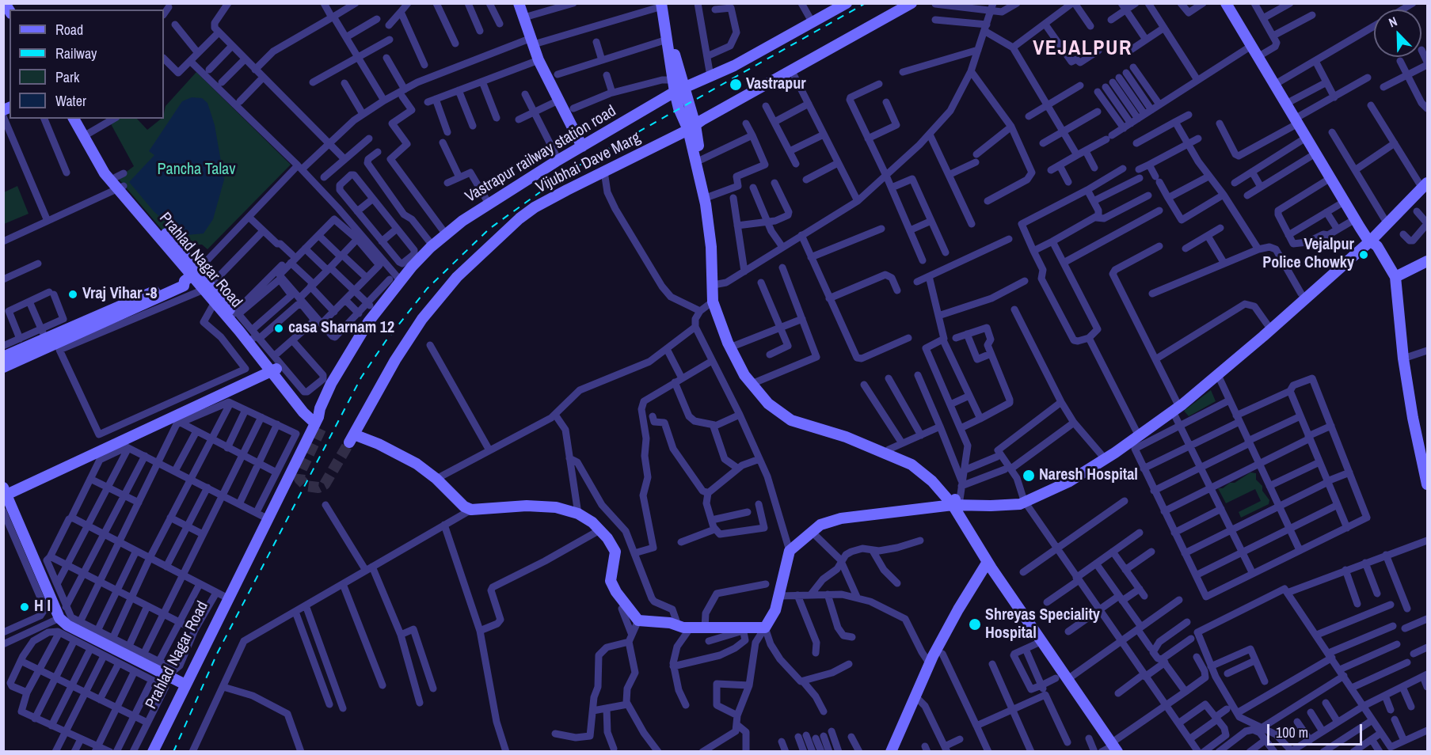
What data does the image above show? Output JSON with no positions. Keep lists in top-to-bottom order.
{
  "streets": {
    "street": ["Vastrapur railway station road", "Vijubhai Dave Marg", "Prahlad Nagar Road"]
  },
  "crossings": [
    ["Vastrapur railway station road", "Prahlad Nagar Road"]
  ],
  "districts": ["VEJALPUR"],
  "parks": ["Pancha Talav"],
  "places": [
    "Vastrapur",
    "Vejalpur Police Chowky",
    "Vraj Vihar -8",
    "casa Sharnam 12",
    "Naresh Hospital",
    "H I",
    "Shreyas Speciality Hospital"
  ],
  "legend": [
    "Road",
    "Railway",
    "Park",
    "Water"
  ],
  "scale_bar": "100 m",
  "north": "top left"
}
